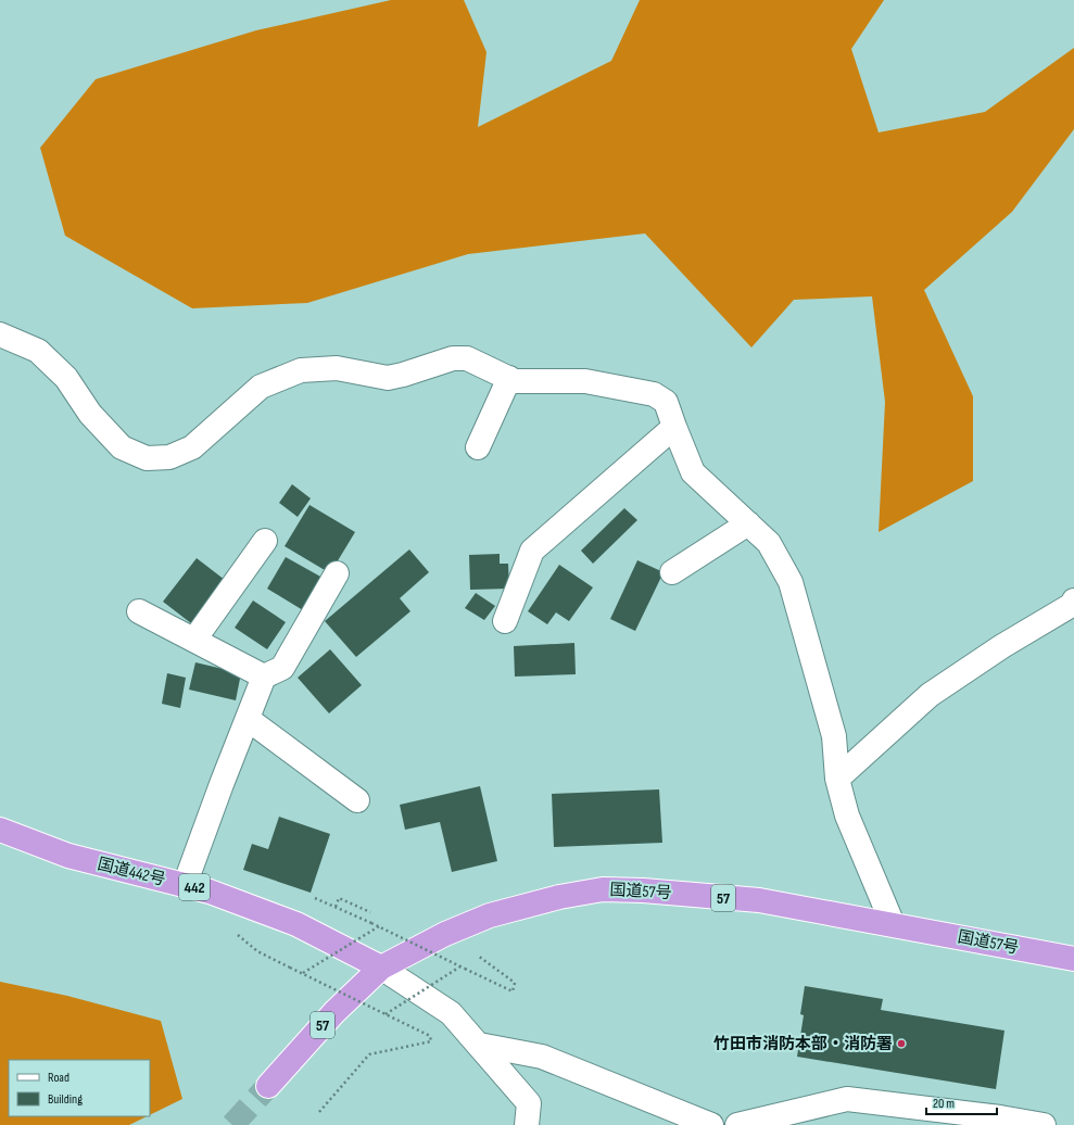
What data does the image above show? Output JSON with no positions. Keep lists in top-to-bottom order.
{
  "streets": {
    "highway": [
      "国道442号",
      "442",
      "国道57号",
      "57"
    ]
  },
  "crossings": [
    ["国道442号", "国道57号"]
  ],
  "places": ["竹田市消防本部・消防署"],
  "legend": ["Road", "Building"],
  "scale_bar": "20 m"
}
